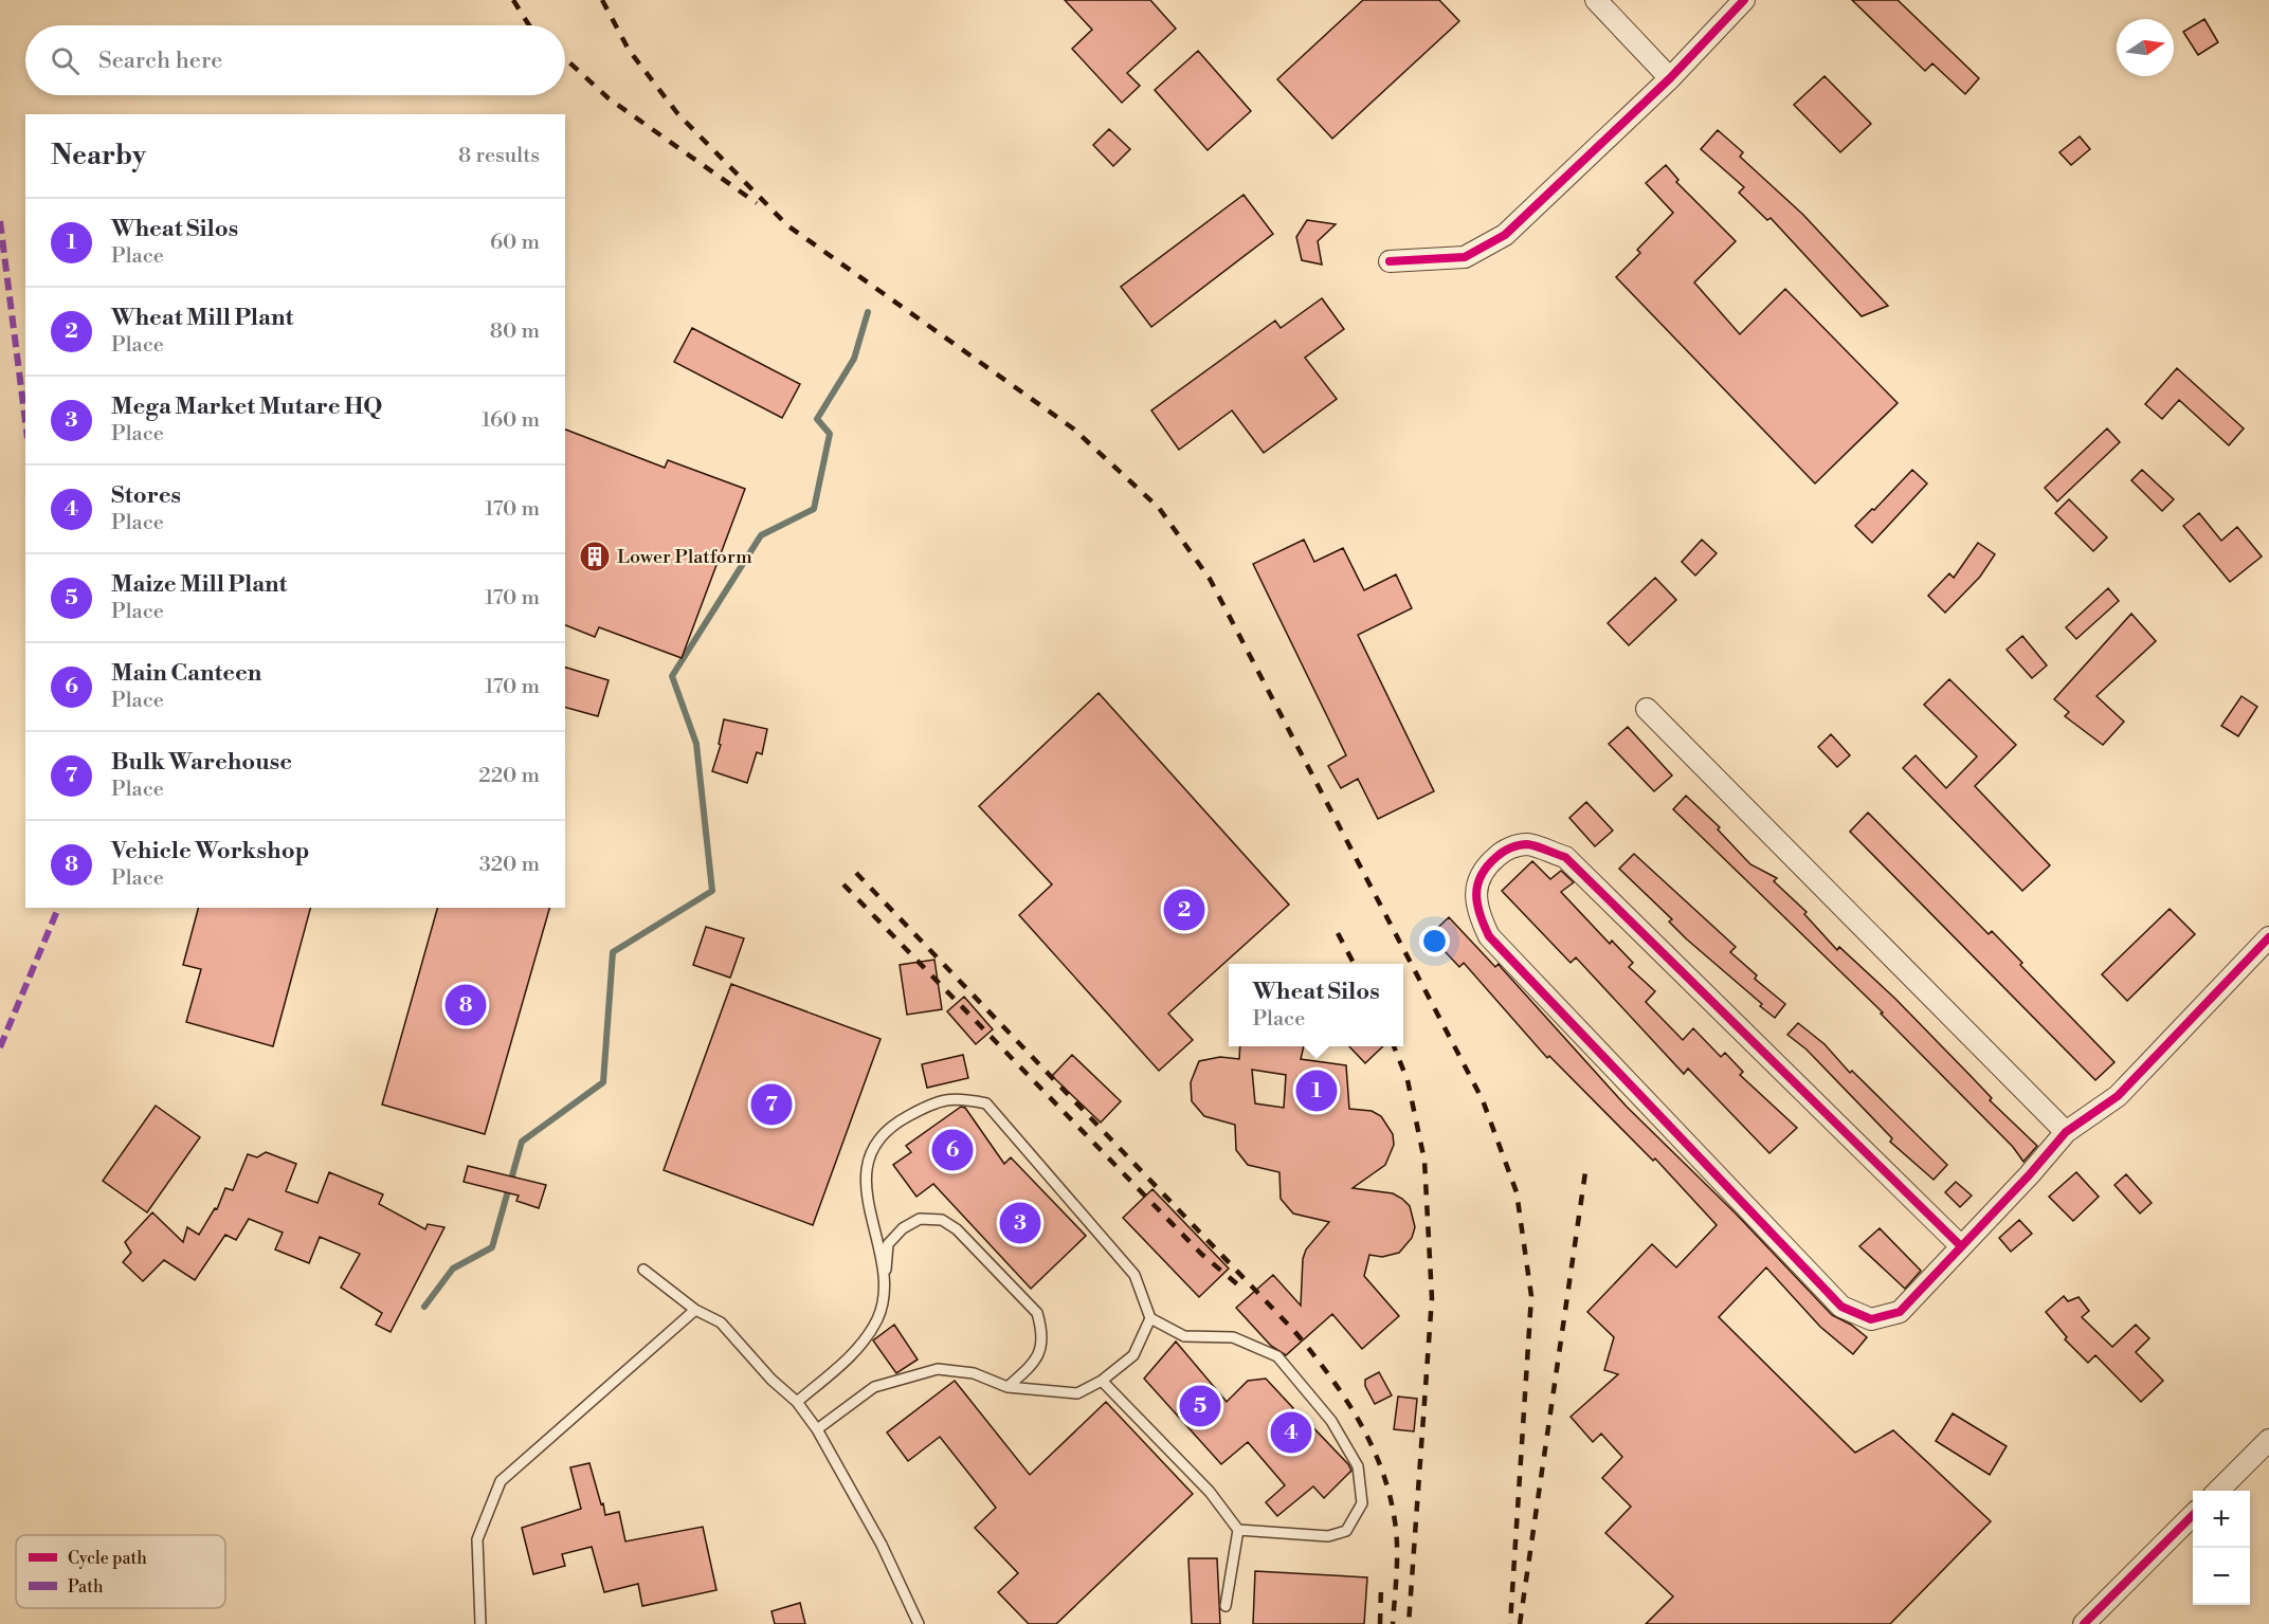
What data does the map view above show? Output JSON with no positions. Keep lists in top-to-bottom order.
{
  "places": {
    "building": ["Lower Platform"]
  },
  "legend": ["Cycle path", "Path"],
  "north": "right",
  "page": {
    "search": "Search here",
    "heading": ["Nearby", "8 results"],
    "list": [
      {
        "mark": "1",
        "name": "Wheat Silos",
        "note": "Place",
        "value": "60 m"
      },
      {
        "mark": "2",
        "name": "Wheat Mill Plant",
        "note": "Place",
        "value": "80 m"
      },
      {
        "mark": "3",
        "name": "Mega Market Mutare HQ",
        "note": "Place",
        "value": "160 m"
      },
      {
        "mark": "4",
        "name": "Stores",
        "note": "Place",
        "value": "170 m"
      },
      {
        "mark": "5",
        "name": "Maize Mill Plant",
        "note": "Place",
        "value": "170 m"
      },
      {
        "mark": "6",
        "name": "Main Canteen",
        "note": "Place",
        "value": "170 m"
      },
      {
        "mark": "7",
        "name": "Bulk Warehouse",
        "note": "Place",
        "value": "220 m"
      },
      {
        "mark": "8",
        "name": "Vehicle Workshop",
        "note": "Place",
        "value": "320 m"
      }
    ],
    "pins": [
      "2",
      "8",
      "1",
      "7",
      "6",
      "3",
      "5",
      "4"
    ],
    "popup": ["Wheat Silos", "Place"],
    "map_buttons": ["+", "−"]
  }
}
